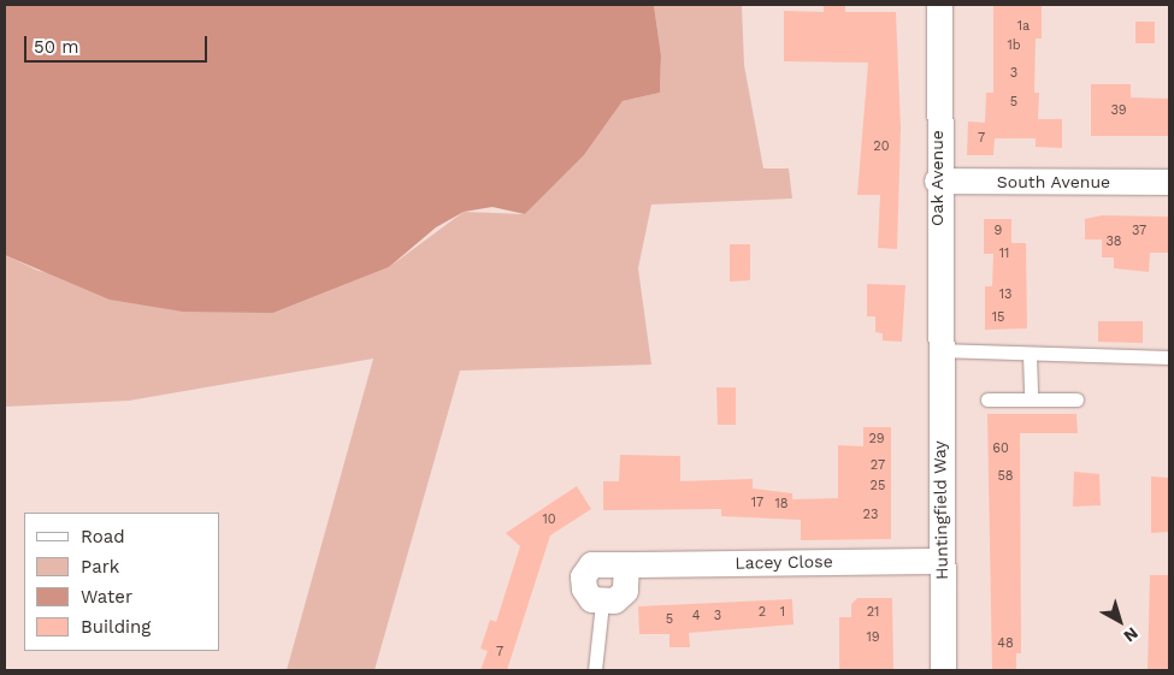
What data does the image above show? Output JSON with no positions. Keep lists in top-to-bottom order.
{
  "streets": {
    "street": [
      "Oak Avenue",
      "South Avenue",
      "Huntingfield Way",
      "Lacey Close"
    ]
  },
  "crossings": [
    ["Oak Avenue", "South Avenue"],
    ["Oak Avenue", "Huntingfield Way"],
    ["Huntingfield Way", "Lacey Close"]
  ],
  "house_numbers": [
    "1a",
    "1b",
    "3",
    "5",
    "39",
    "7",
    "20",
    "9",
    "37",
    "38",
    "11",
    "13",
    "15",
    "29",
    "60",
    "27",
    "58",
    "25",
    "17",
    "18",
    "23",
    "10",
    "2",
    "1",
    "21",
    "4",
    "3",
    "5",
    "19",
    "48",
    "7"
  ],
  "legend": [
    "Road",
    "Park",
    "Water",
    "Building"
  ],
  "scale_bar": "50 m",
  "north": "bottom right"
}
